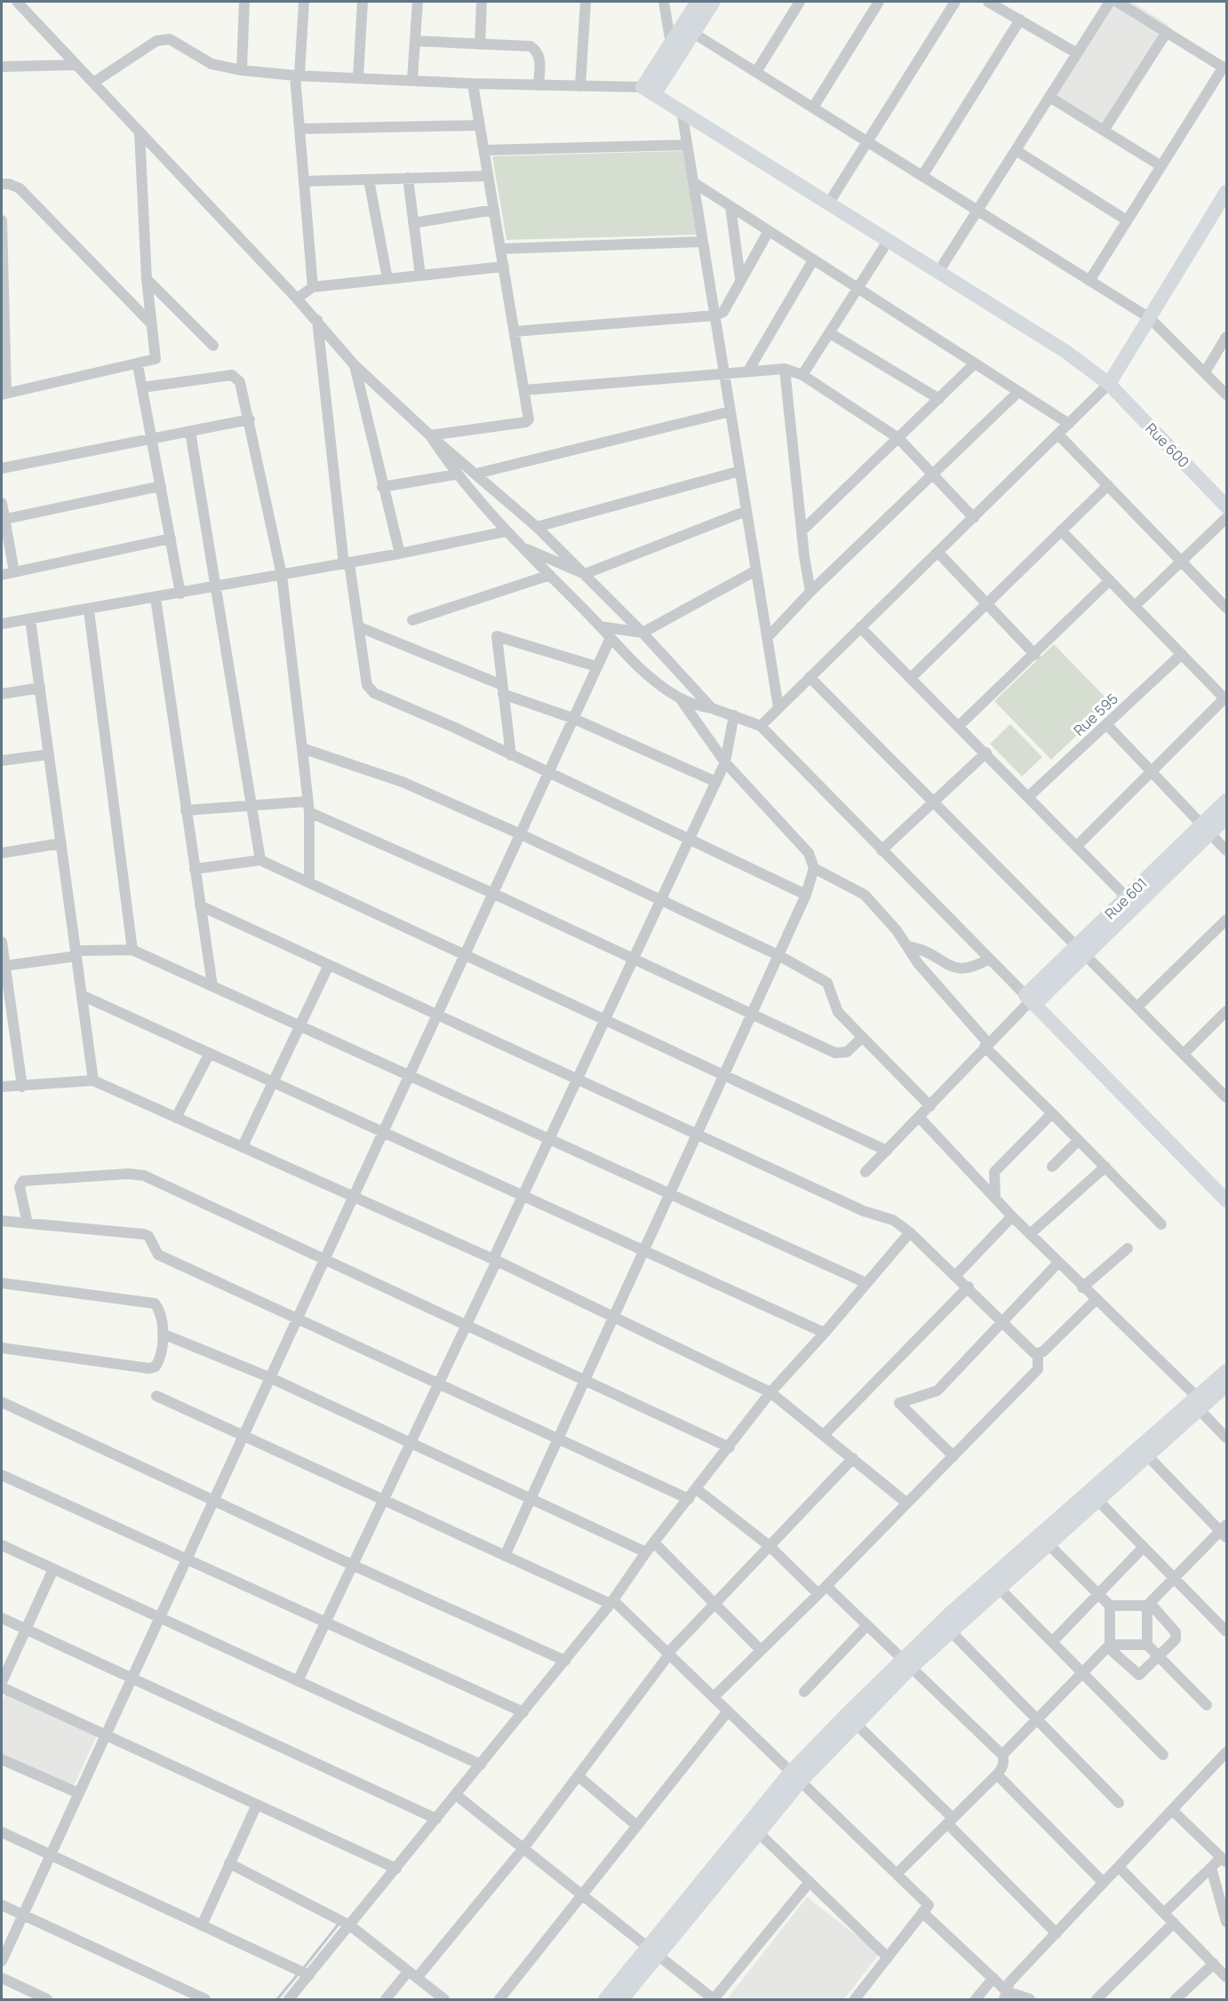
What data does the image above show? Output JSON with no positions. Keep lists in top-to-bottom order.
{
  "streets": {
    "street": ["Rue 600", "Rue 595", "Rue 601"]
  }
}
